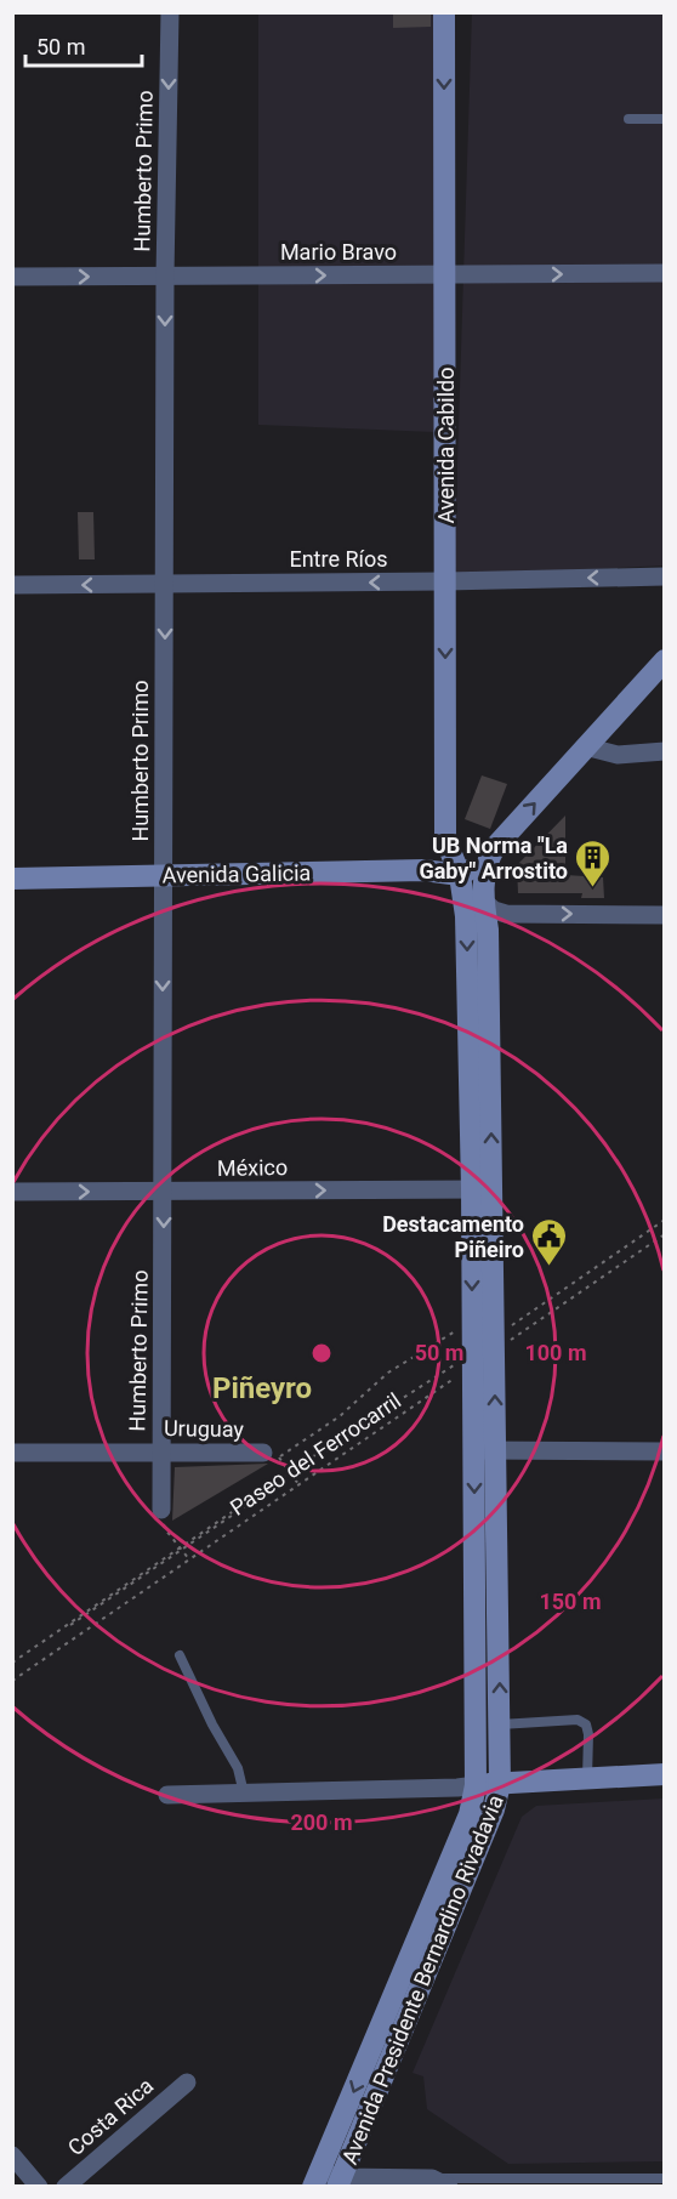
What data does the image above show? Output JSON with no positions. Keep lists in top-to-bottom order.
{
  "streets": {
    "main road": ["Avenida Cabildo", "Avenida Galicia", "Avenida Presidente Bernardino Rivadavia"],
    "street": [
      "Humberto Primo",
      "Mario Bravo",
      "Entre Ríos",
      "México",
      "Uruguay",
      "Costa Rica"
    ],
    "path": ["Paseo del Ferrocarril"]
  },
  "crossings": [
    ["Humberto Primo", "Mario Bravo"],
    ["Humberto Primo", "Entre Ríos"],
    ["Humberto Primo", "Avenida Galicia"],
    ["Humberto Primo", "México"],
    ["Humberto Primo", "Uruguay"],
    ["Mario Bravo", "Avenida Cabildo"],
    ["Avenida Cabildo", "Entre Ríos"],
    ["Avenida Cabildo", "Avenida Galicia"],
    ["Avenida Cabildo", "Avenida Presidente Bernardino Rivadavia"],
    ["Avenida Galicia", "Avenida Presidente Bernardino Rivadavia"],
    ["México", "Avenida Presidente Bernardino Rivadavia"],
    ["Paseo del Ferrocarril", "Avenida Presidente Bernardino Rivadavia"]
  ],
  "one_way": [
    "Humberto Primo",
    "Mario Bravo",
    "Avenida Cabildo",
    "Entre Ríos",
    "México"
  ],
  "districts": ["Piñeyro"],
  "places": {
    "building": ["UB Norma \"La Gaby\" Arrostito"],
    "public building": ["Destacamento Piñeiro"]
  },
  "scale_bar": "50 m",
  "rings": [
    "50 m",
    "100 m",
    "150 m",
    "200 m"
  ]
}
